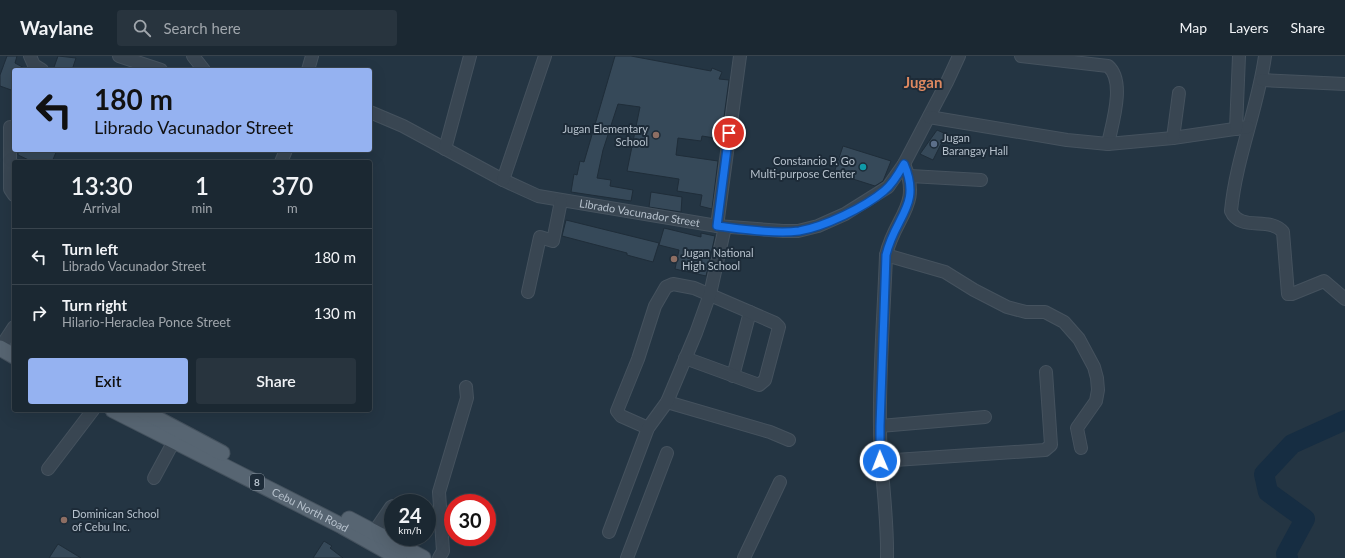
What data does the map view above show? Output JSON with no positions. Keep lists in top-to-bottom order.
{
  "streets": {
    "main road": ["8", "Cebu North Road"],
    "street": ["Librado Vacunador Street"]
  },
  "districts": ["Jugan"],
  "places": [
    "Jugan Elementary School",
    "Jugan Barangay Hall",
    "Constancio P. Go Multi-purpose Center",
    "Jugan National High School",
    "Dominican School of Cebu Inc."
  ],
  "page": {
    "header": "Waylane",
    "search": "Search here",
    "nav": ["Map", "Layers", "Share"],
    "turn": ["180 m", "Librado Vacunador Street"],
    "eta": [
      "13:30",
      "Arrival",
      "1",
      "min",
      "370",
      "m"
    ],
    "list": [
      {
        "name": "Turn left",
        "note": "Librado Vacunador Street",
        "value": "180 m"
      },
      {
        "name": "Turn right",
        "note": "Hilario-Heraclea Ponce Street",
        "value": "130 m"
      }
    ],
    "buttons": ["Exit", "Share"],
    "speed": "24 km/h",
    "limit": "30"
  }
}
